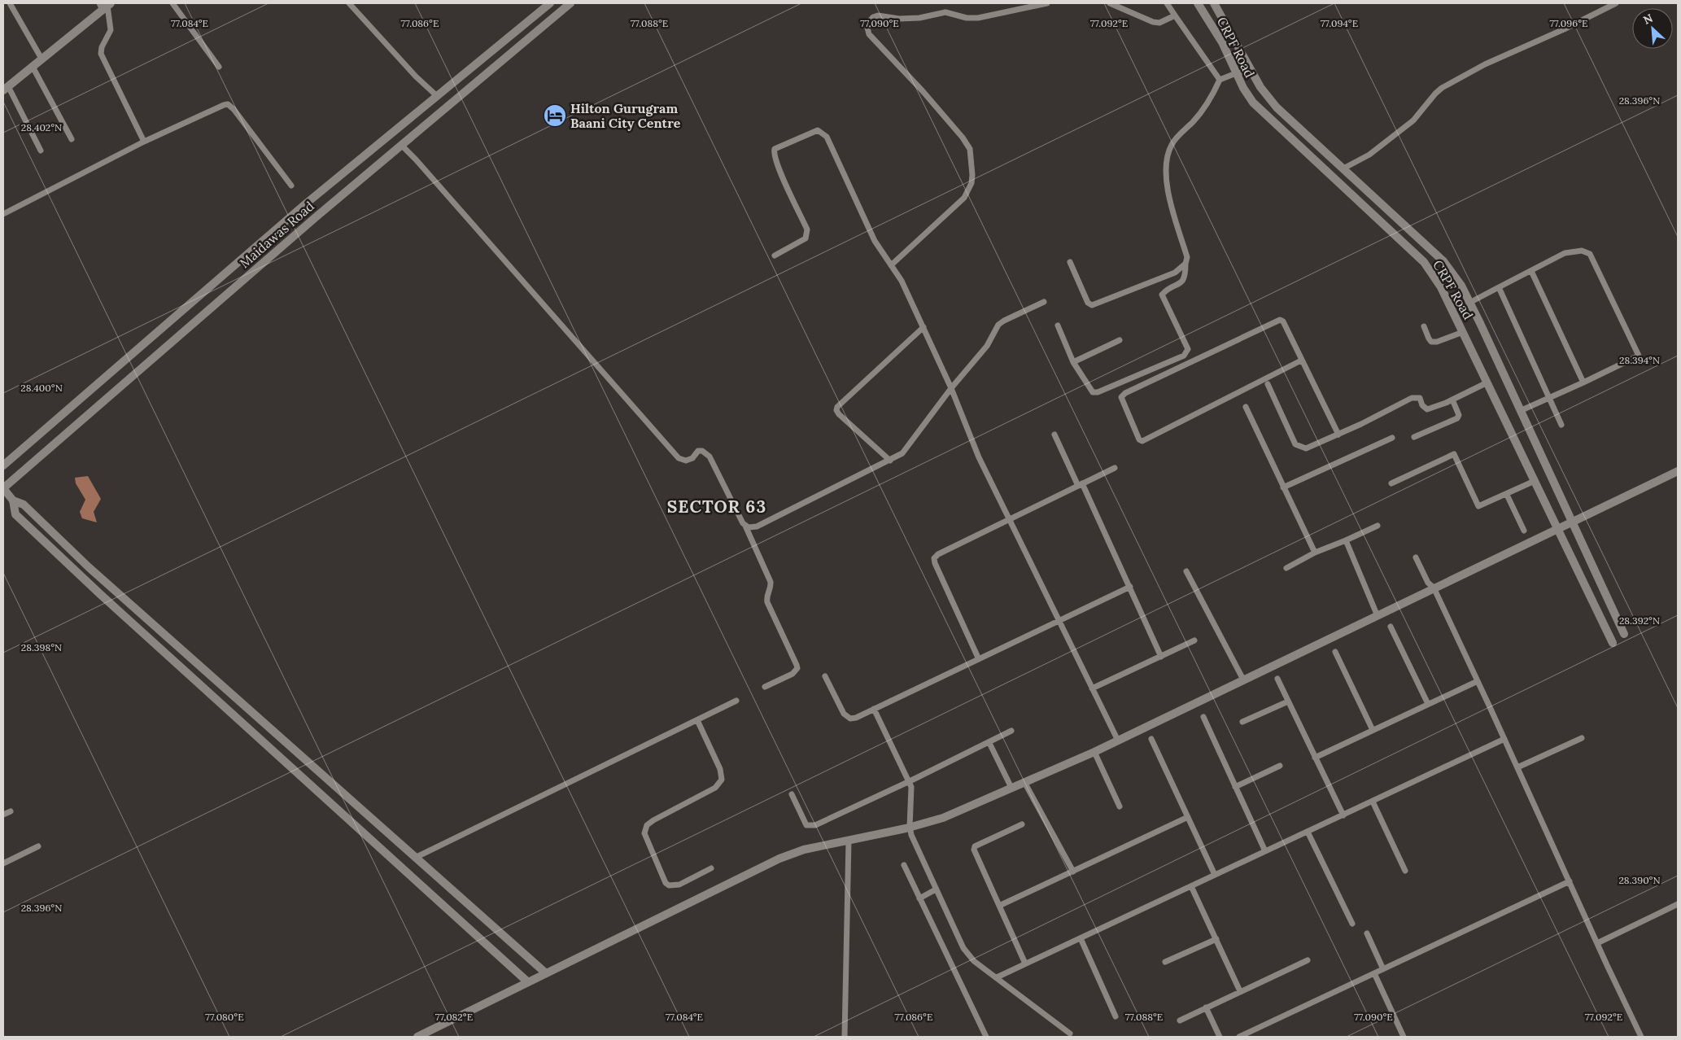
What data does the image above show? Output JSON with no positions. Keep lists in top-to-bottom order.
{
  "streets": {
    "street": ["CRPF Road", "Maidawas Road"]
  },
  "districts": ["SECTOR 63"],
  "places": {
    "hotel": ["Hilton Gurugram Baani City Centre"]
  },
  "north": "top left",
  "coordinates": [
    "77.084°E",
    "77.086°E",
    "77.088°E",
    "77.090°E",
    "77.092°E",
    "77.096°E",
    "77.094°E",
    "28.396°N",
    "28.402°N",
    "28.394°N",
    "28.400°N",
    "28.392°N",
    "28.398°N",
    "28.390°N",
    "77.080°E",
    "77.082°E"
  ]
}
